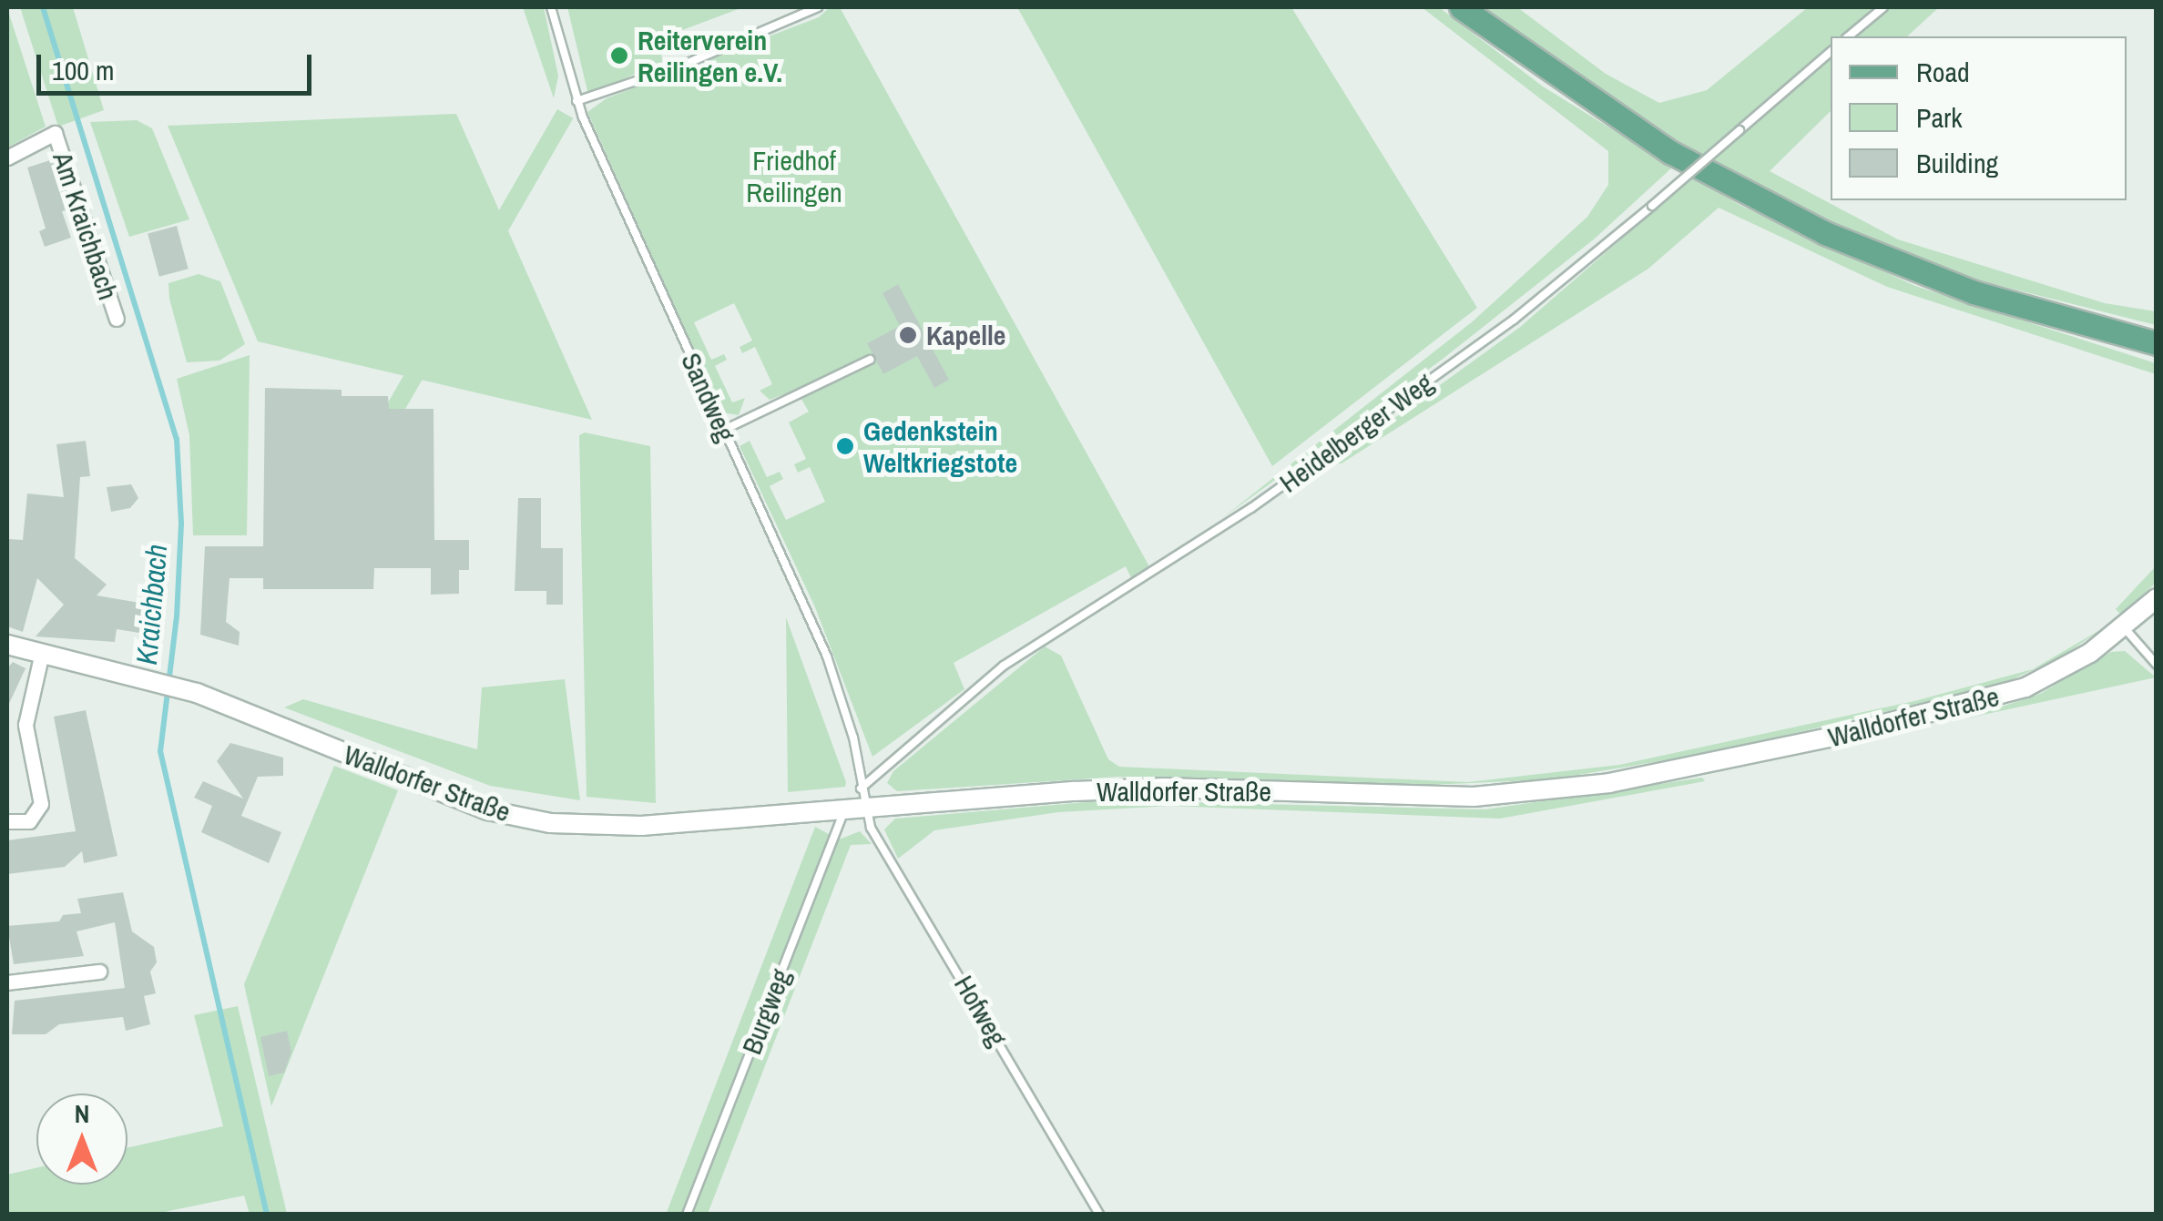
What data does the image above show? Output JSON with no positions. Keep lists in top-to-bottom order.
{
  "streets": {
    "street": ["Am Kraichbach", "Walldorfer Straße"],
    "lane": [
      "Sandweg",
      "Heidelberger Weg",
      "Hofweg",
      "Burgweg"
    ]
  },
  "crossings": [
    ["Sandweg", "Heidelberger Weg"],
    ["Sandweg", "Walldorfer Straße"],
    ["Sandweg", "Hofweg"],
    ["Sandweg", "Burgweg"],
    ["Heidelberger Weg", "Walldorfer Straße"],
    ["Heidelberger Weg", "Hofweg"],
    ["Heidelberger Weg", "Burgweg"],
    ["Walldorfer Straße", "Hofweg"],
    ["Walldorfer Straße", "Burgweg"],
    ["Hofweg", "Burgweg"]
  ],
  "water": ["Kraichbach"],
  "parks": ["Friedhof Reilingen"],
  "places": ["Reiterverein Reilingen e.V.", "Kapelle", "Gedenkstein Weltkriegstote"],
  "legend": ["Road", "Park", "Building"],
  "scale_bar": "100 m",
  "north": "top"
}
